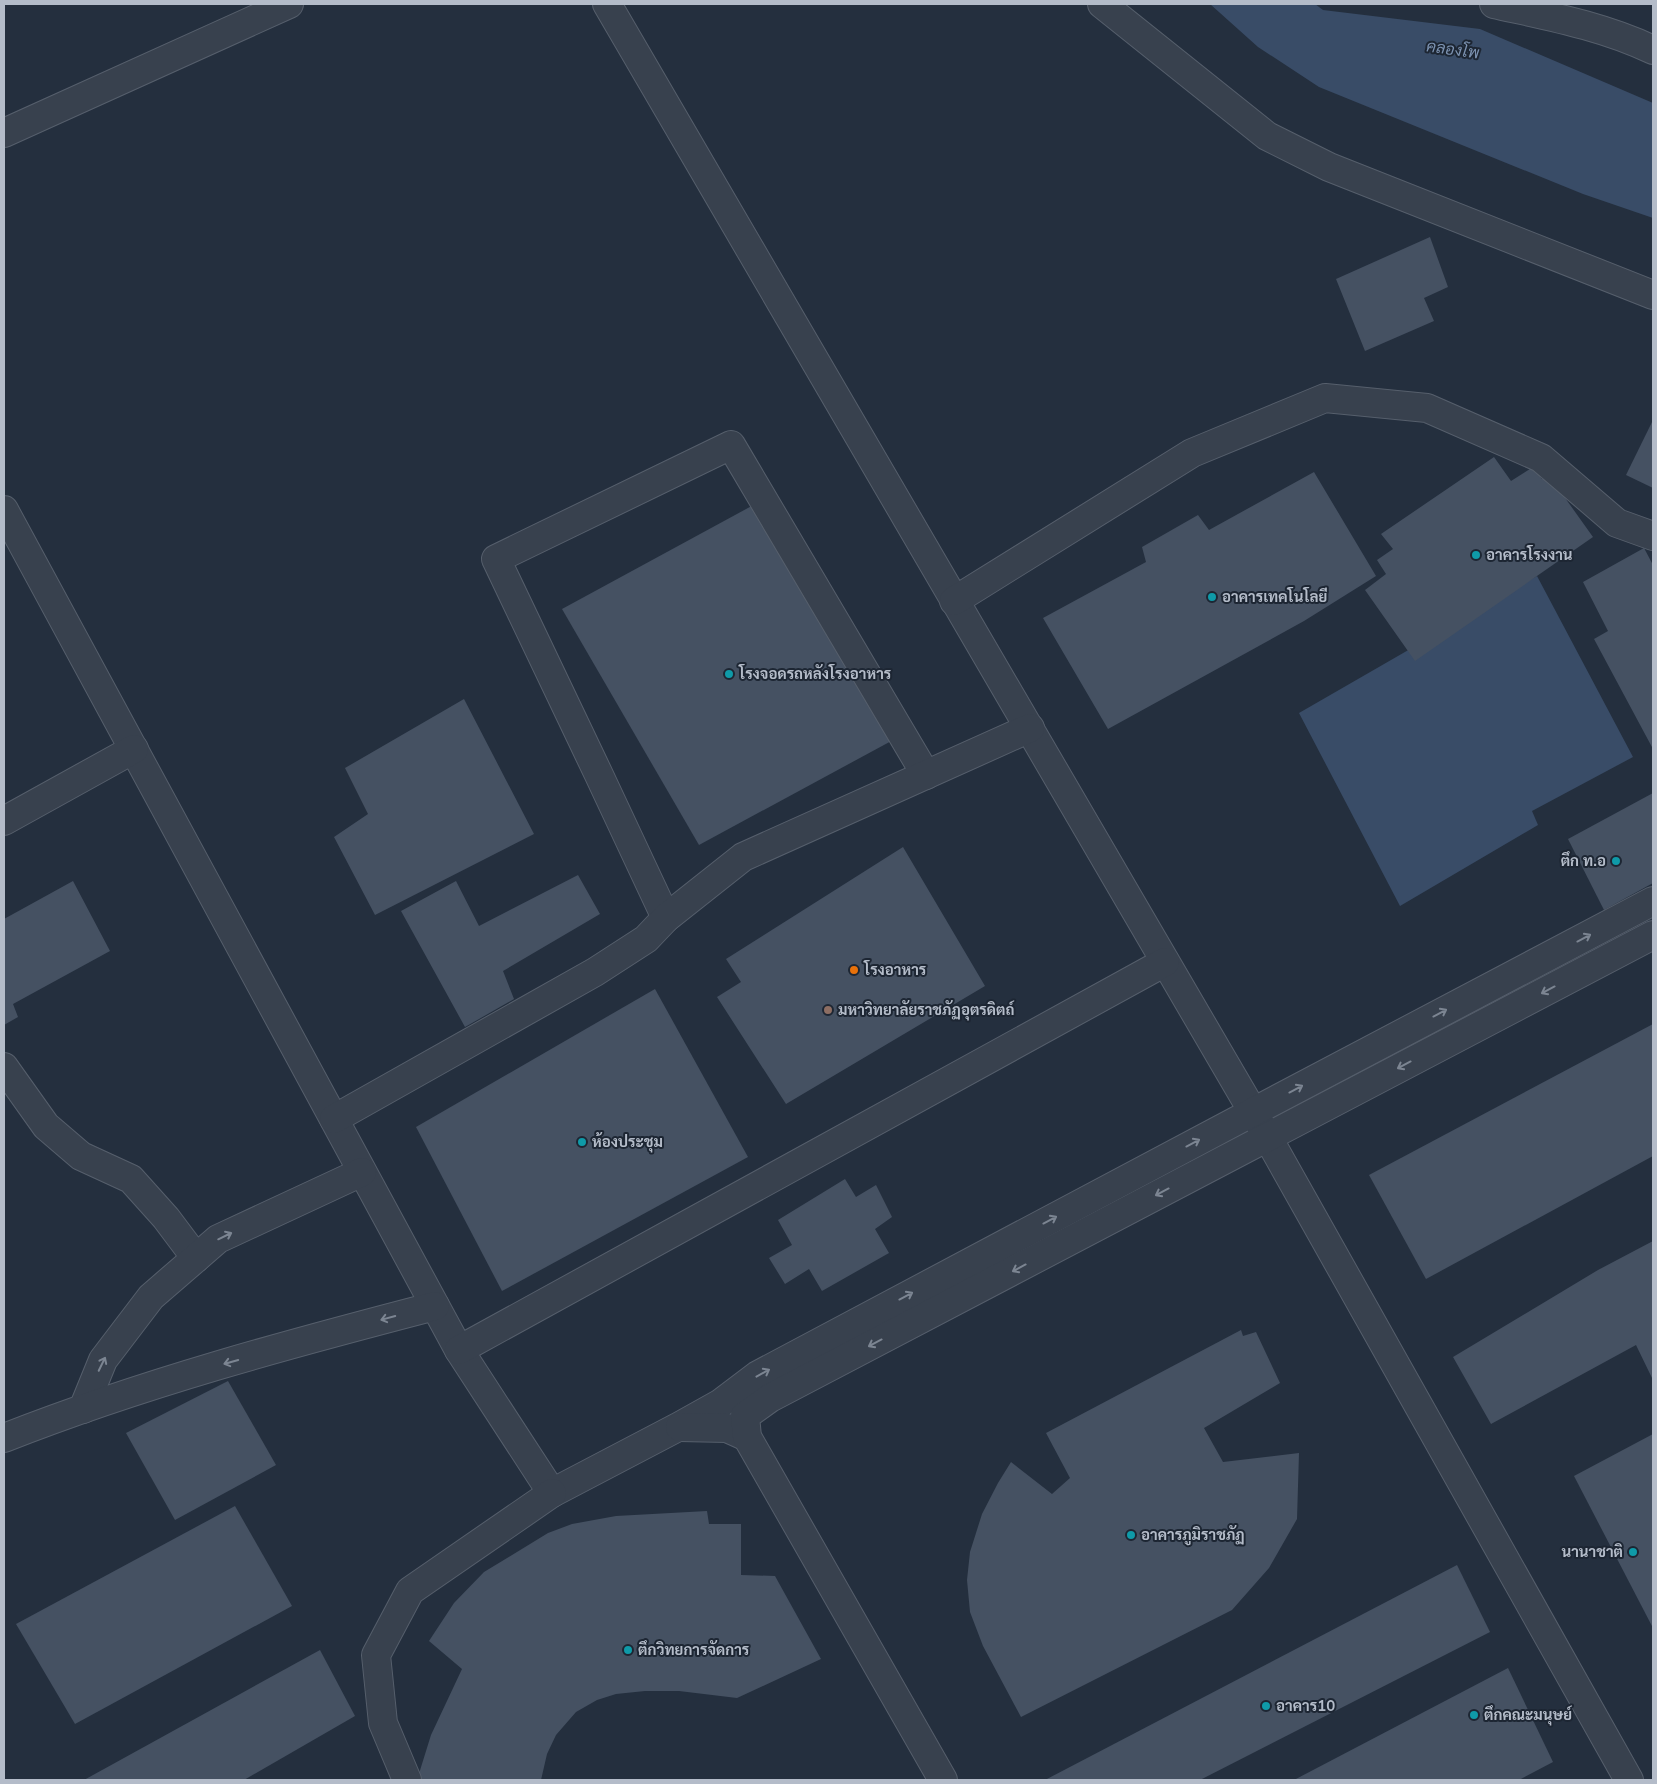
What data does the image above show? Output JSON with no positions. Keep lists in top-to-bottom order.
{
  "water": ["คลองโพ"],
  "places": [
    "อาคารโรงงาน",
    "อาคารเทคโนโลยี",
    "โรงจอดรถหลังโรงอาหาร",
    "ตึก ท.อ",
    "โรงอาหาร",
    "มหาวิทยาลัยราชภัฏอุตรดิตถ์",
    "ห้องประชุม",
    "อาคารภูมิราชภัฏ",
    "นานาชาติ",
    "ตึกวิทยการจัดการ",
    "อาคาร10",
    "ตึกคณะมนุษย์"
  ]
}
